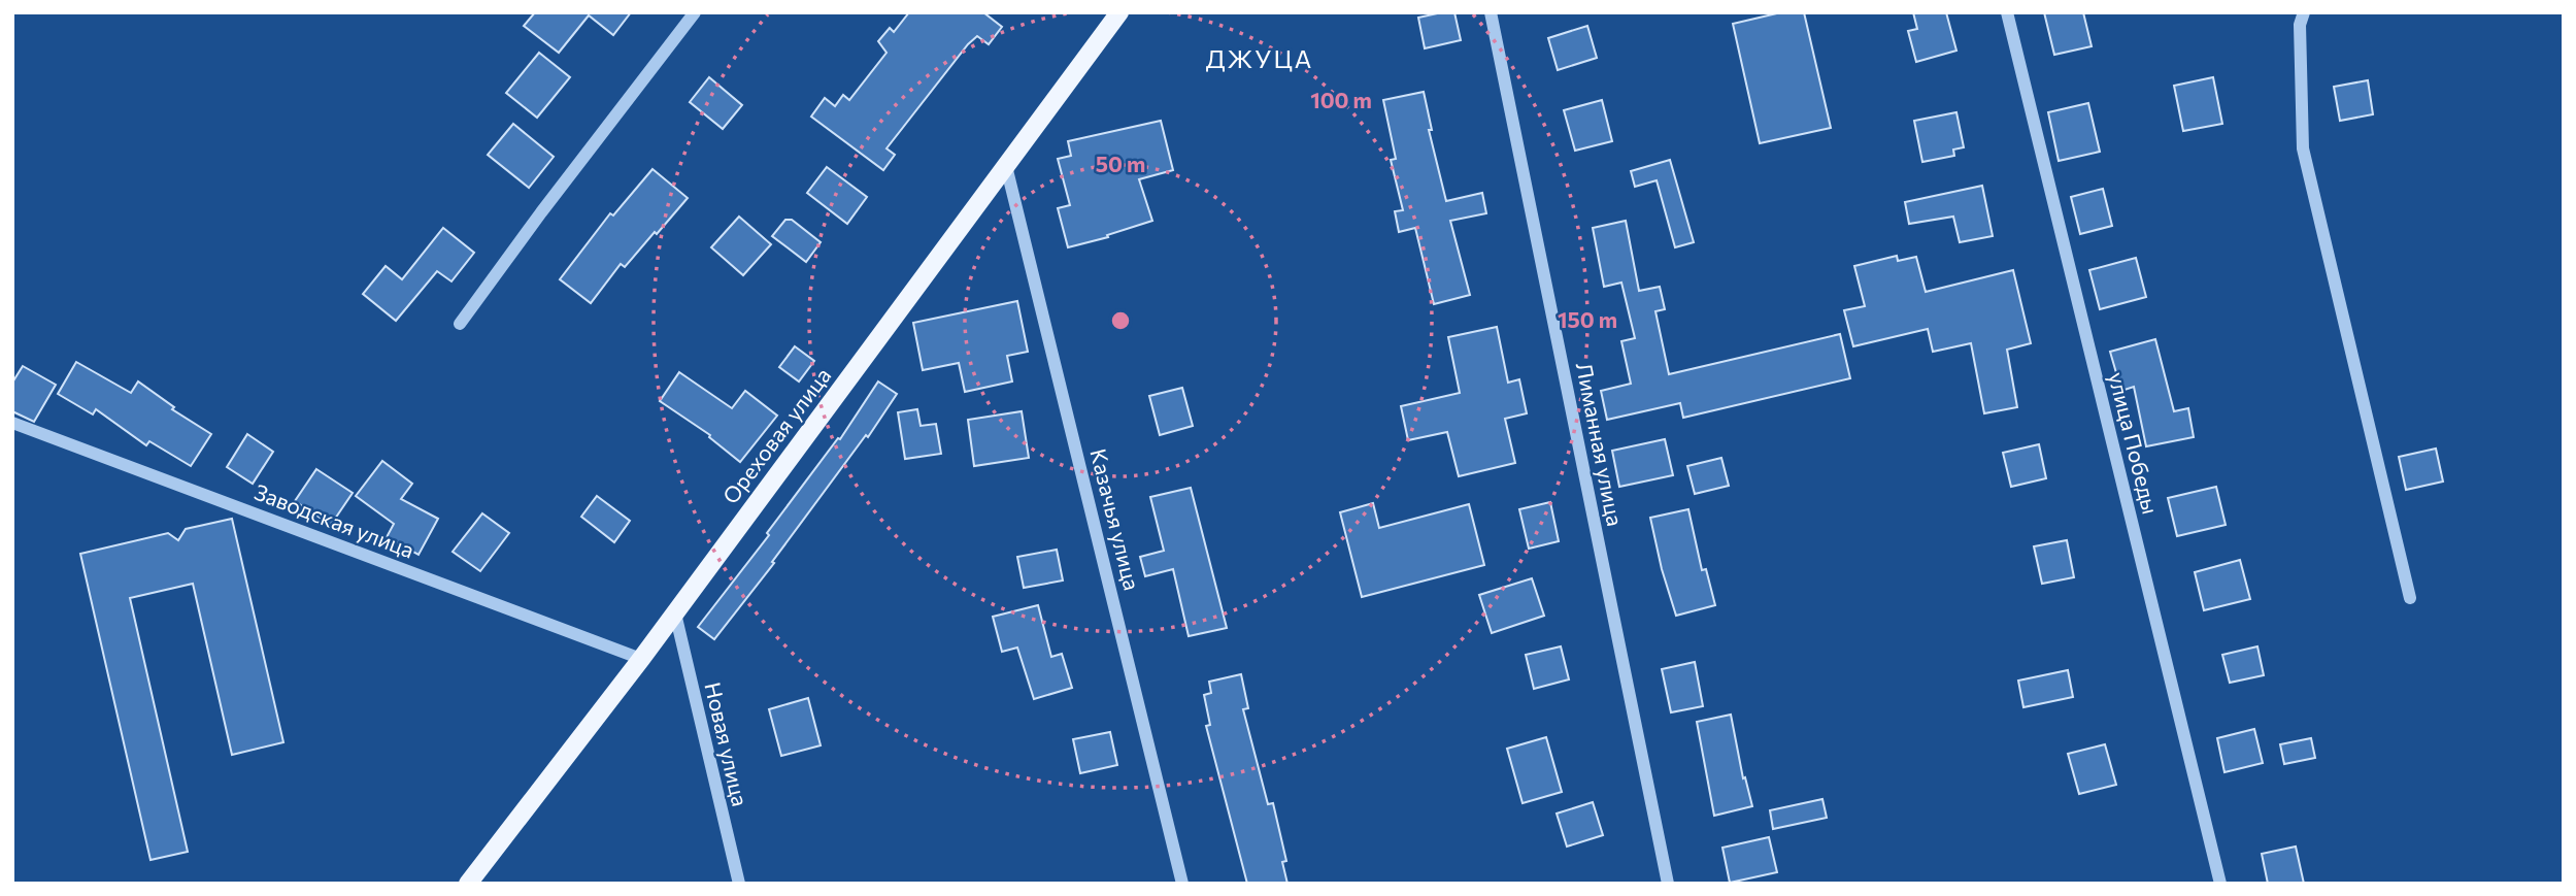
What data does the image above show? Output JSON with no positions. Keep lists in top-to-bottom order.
{
  "streets": {
    "main road": ["Ореховая улица"],
    "street": [
      "улица Победы",
      "Лиманная улица",
      "Казачья улица",
      "Заводская улица",
      "Новая улица"
    ]
  },
  "crossings": [
    ["Ореховая улица", "Казачья улица"],
    ["Ореховая улица", "Заводская улица"],
    ["Ореховая улица", "Новая улица"]
  ],
  "districts": ["ДЖУЦА"],
  "rings": ["100 m", "50 m", "150 m"]
}
